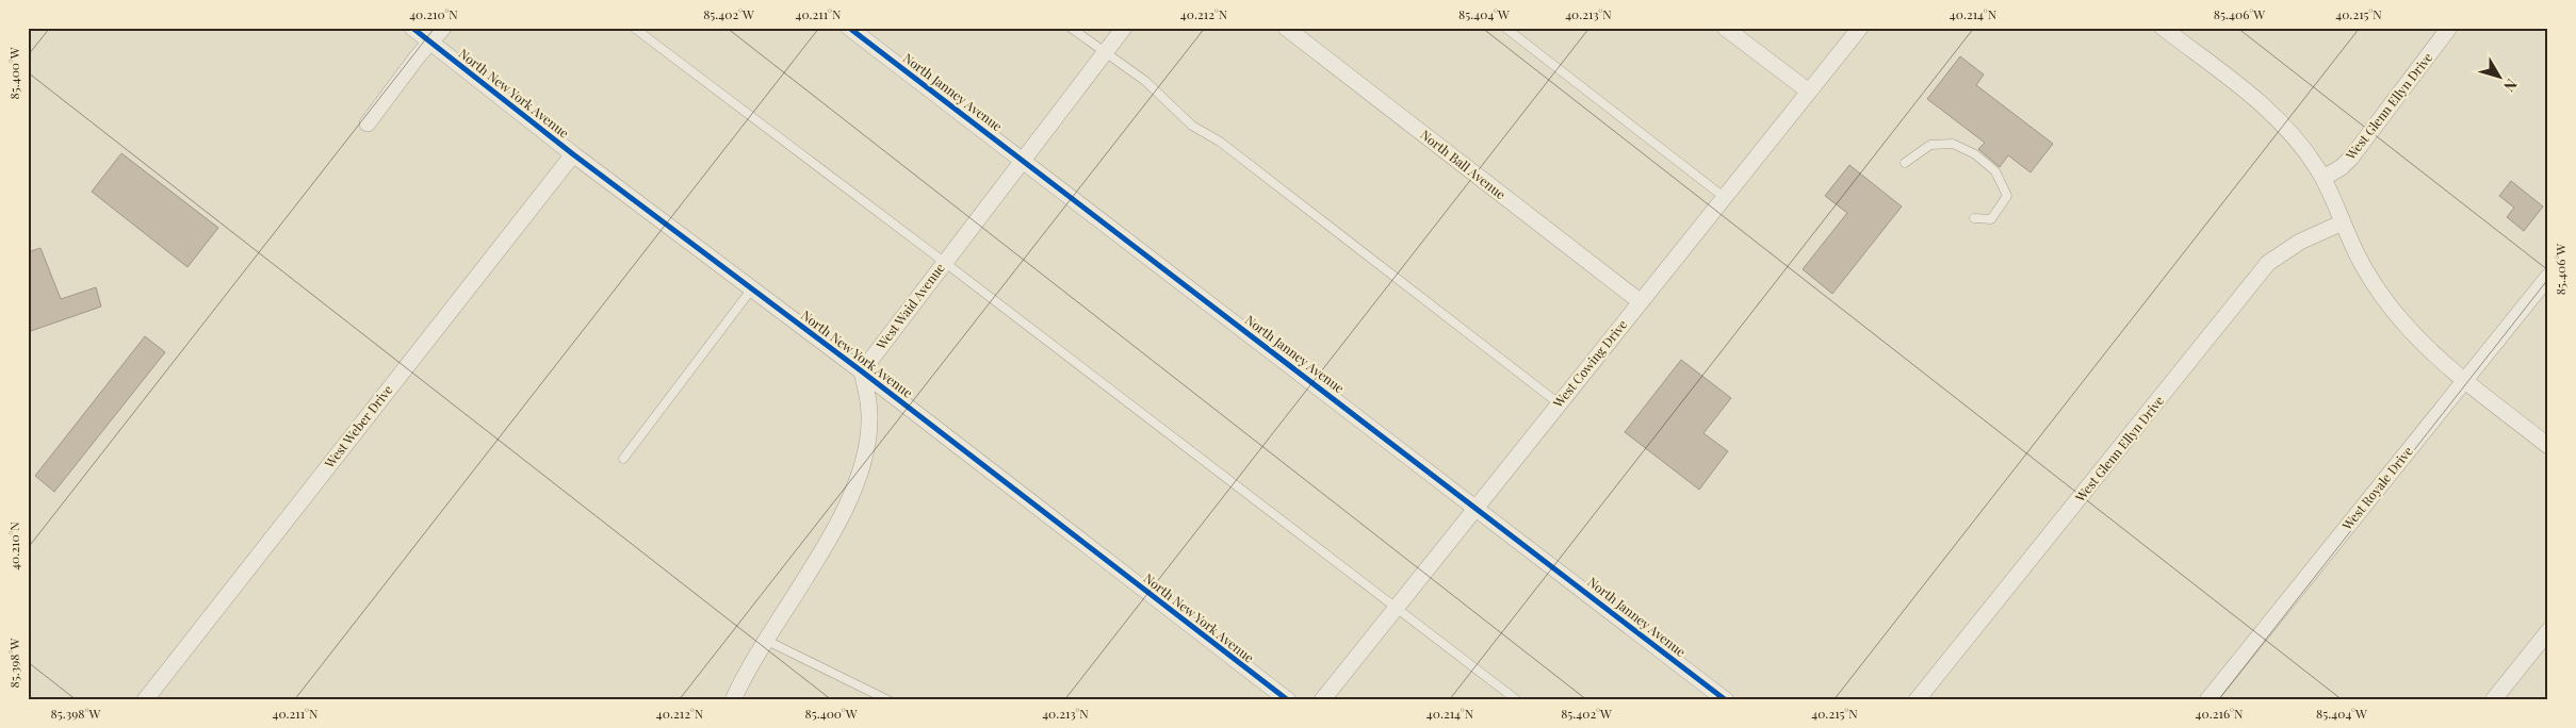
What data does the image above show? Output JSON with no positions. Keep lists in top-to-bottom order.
{
  "streets": {
    "street": [
      "North Janney Avenue",
      "North New York Avenue",
      "West Glenn Ellyn Drive",
      "North Ball Avenue",
      "West Waid Avenue",
      "West Cowing Drive",
      "West Weber Drive",
      "West Royale Drive"
    ]
  },
  "crossings": [
    ["North Janney Avenue", "West Waid Avenue"],
    ["North Janney Avenue", "West Cowing Drive"],
    ["North New York Avenue", "West Waid Avenue"],
    ["North New York Avenue", "West Weber Drive"],
    ["North Ball Avenue", "West Cowing Drive"]
  ],
  "north": "bottom right",
  "coordinates": [
    "40.210°N",
    "85.402°W",
    "40.211°N",
    "40.212°N",
    "85.404°W",
    "40.213°N",
    "40.214°N",
    "85.406°W",
    "40.215°N",
    "85.400°W",
    "85.398°W",
    "40.216°N"
  ]
}
